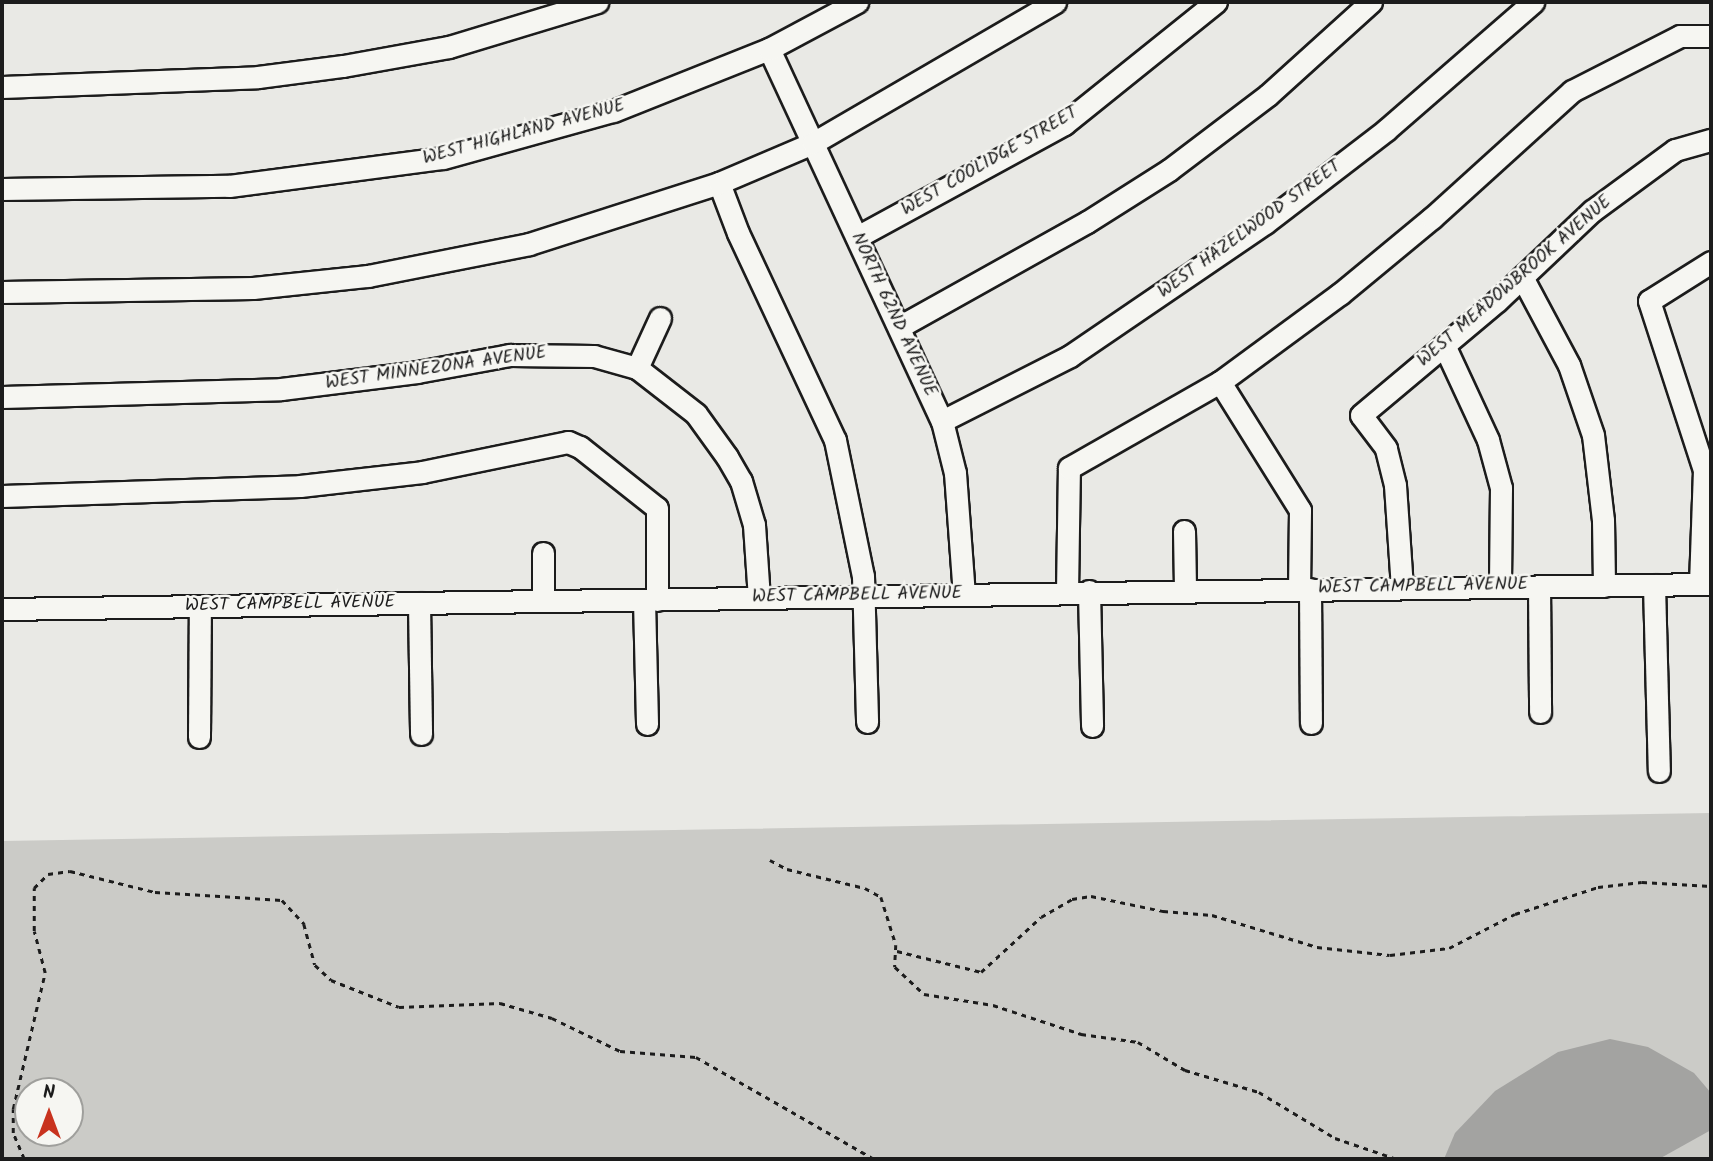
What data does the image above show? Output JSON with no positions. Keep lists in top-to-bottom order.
{
  "streets": {
    "street": [
      "WEST HIGHLAND AVENUE",
      "WEST COOLIDGE STREET",
      "WEST HAZELWOOD STREET",
      "WEST MEADOWBROOK AVENUE",
      "NORTH 62ND AVENUE",
      "WEST MINNEZONA AVENUE",
      "WEST CAMPBELL AVENUE"
    ]
  },
  "crossings": [
    ["WEST HIGHLAND AVENUE", "NORTH 62ND AVENUE"],
    ["WEST COOLIDGE STREET", "NORTH 62ND AVENUE"],
    ["WEST HAZELWOOD STREET", "NORTH 62ND AVENUE"],
    ["WEST MEADOWBROOK AVENUE", "WEST CAMPBELL AVENUE"],
    ["NORTH 62ND AVENUE", "WEST CAMPBELL AVENUE"],
    ["WEST MINNEZONA AVENUE", "WEST CAMPBELL AVENUE"]
  ],
  "north": "top"
}
